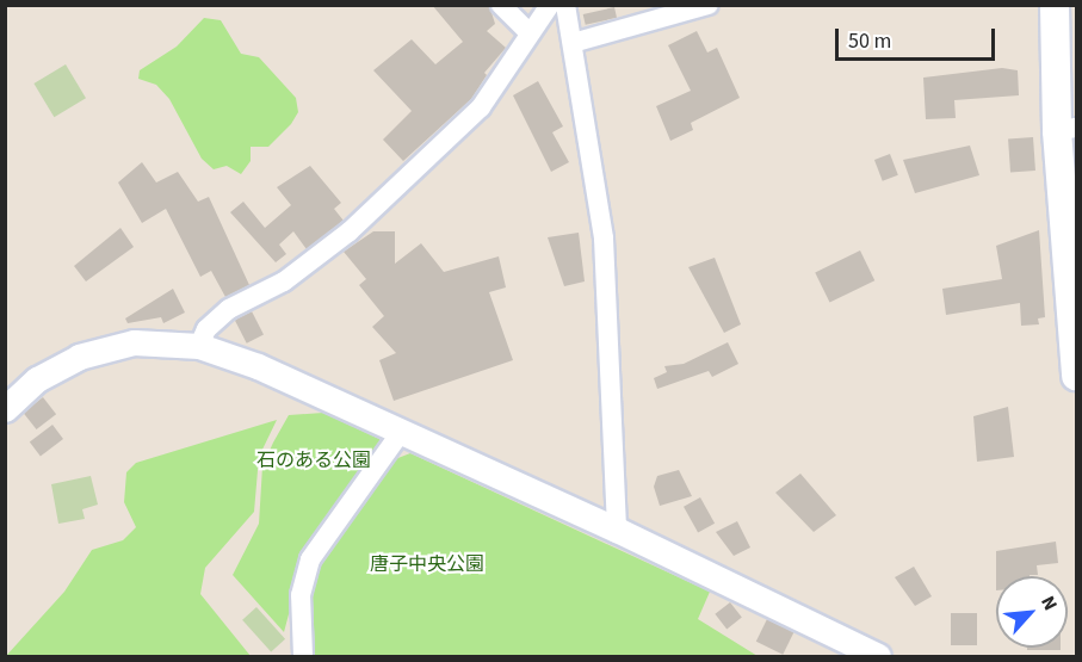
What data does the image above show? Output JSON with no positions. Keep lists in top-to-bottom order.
{
  "parks": ["石のある公園", "唐子中央公園"],
  "scale_bar": "50 m",
  "north": "top right"
}
